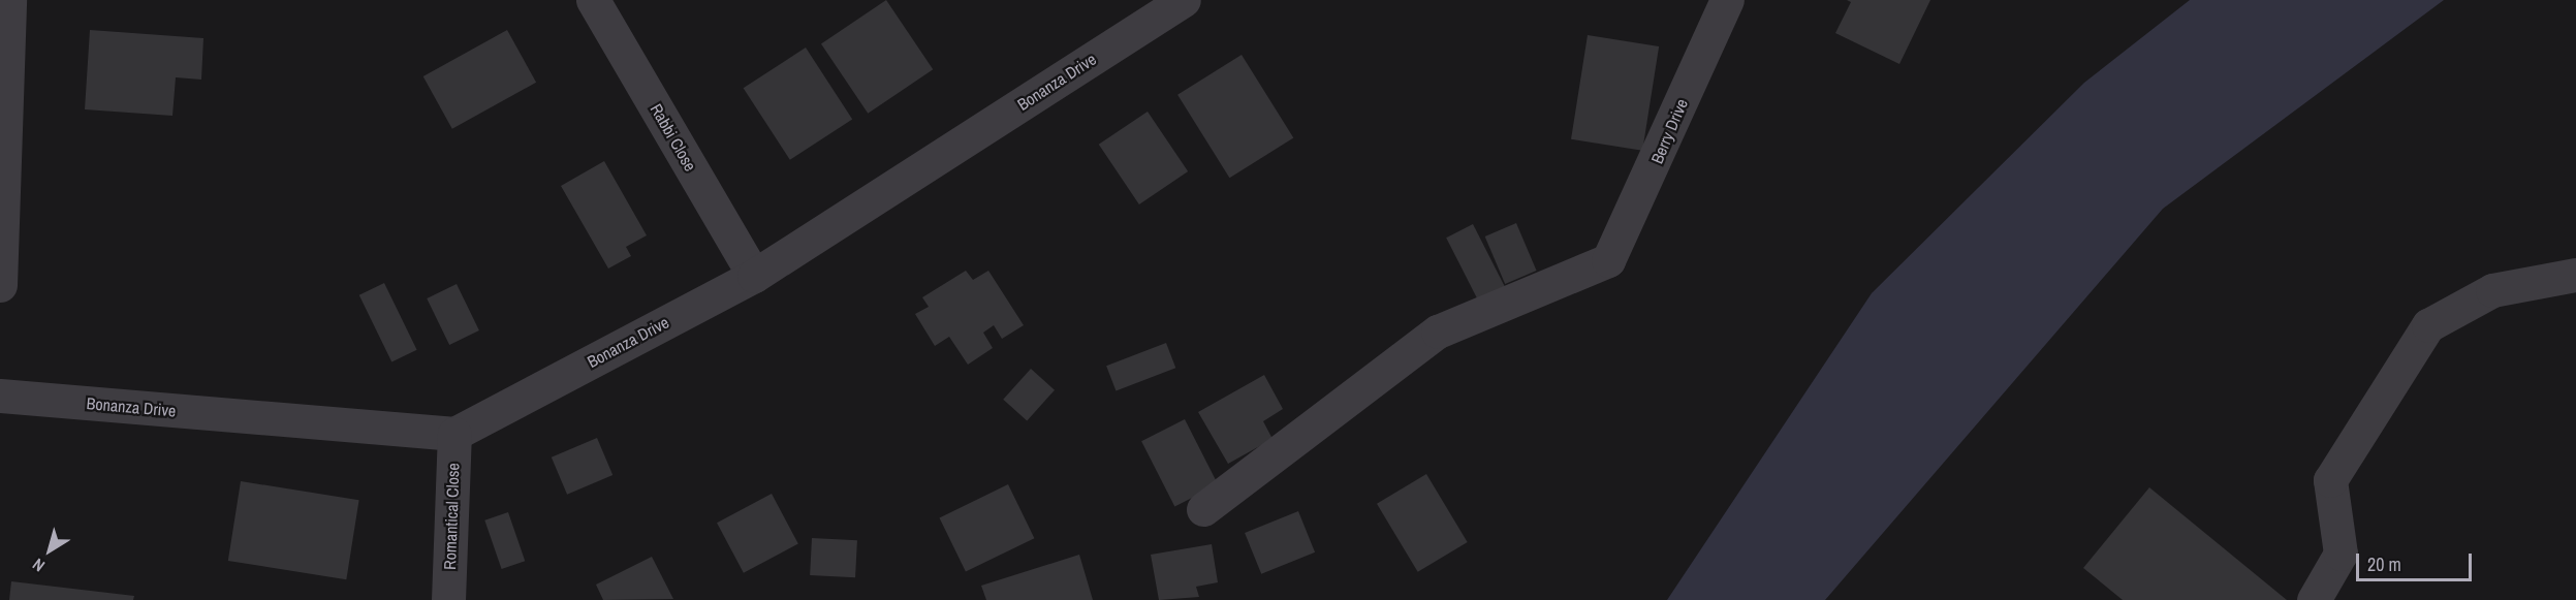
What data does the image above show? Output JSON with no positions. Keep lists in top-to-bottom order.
{
  "streets": {
    "street": [
      "Bonanza Drive",
      "Berry Drive",
      "Rabbi Close",
      "Romantical Close"
    ]
  },
  "crossings": [
    ["Bonanza Drive", "Rabbi Close"],
    ["Bonanza Drive", "Romantical Close"]
  ],
  "scale_bar": "20 m",
  "north": "bottom left"
}
